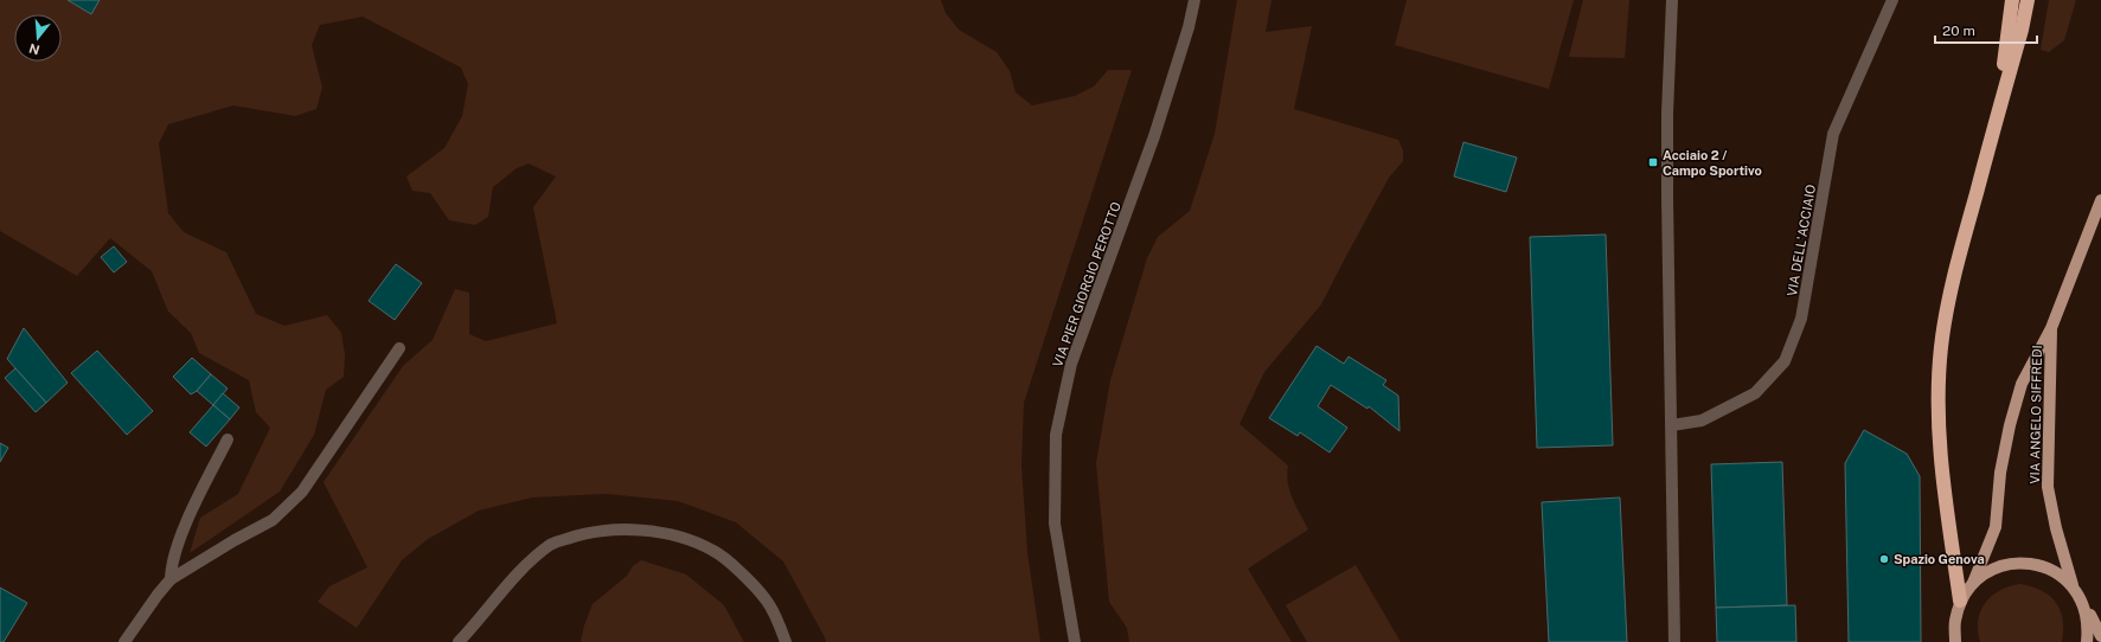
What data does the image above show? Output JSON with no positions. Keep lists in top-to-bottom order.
{
  "streets": {
    "main road": ["VIA ANGELO SIFFREDI"],
    "street": ["VIA DELL'ACCIAIO", "VIA PIER GIORGIO PEROTTO"]
  },
  "places": {
    "transit": ["Acciaio 2 / Campo Sportivo"],
    "other": ["Spazio Genova"]
  },
  "scale_bar": "20 m",
  "north": "bottom"
}
